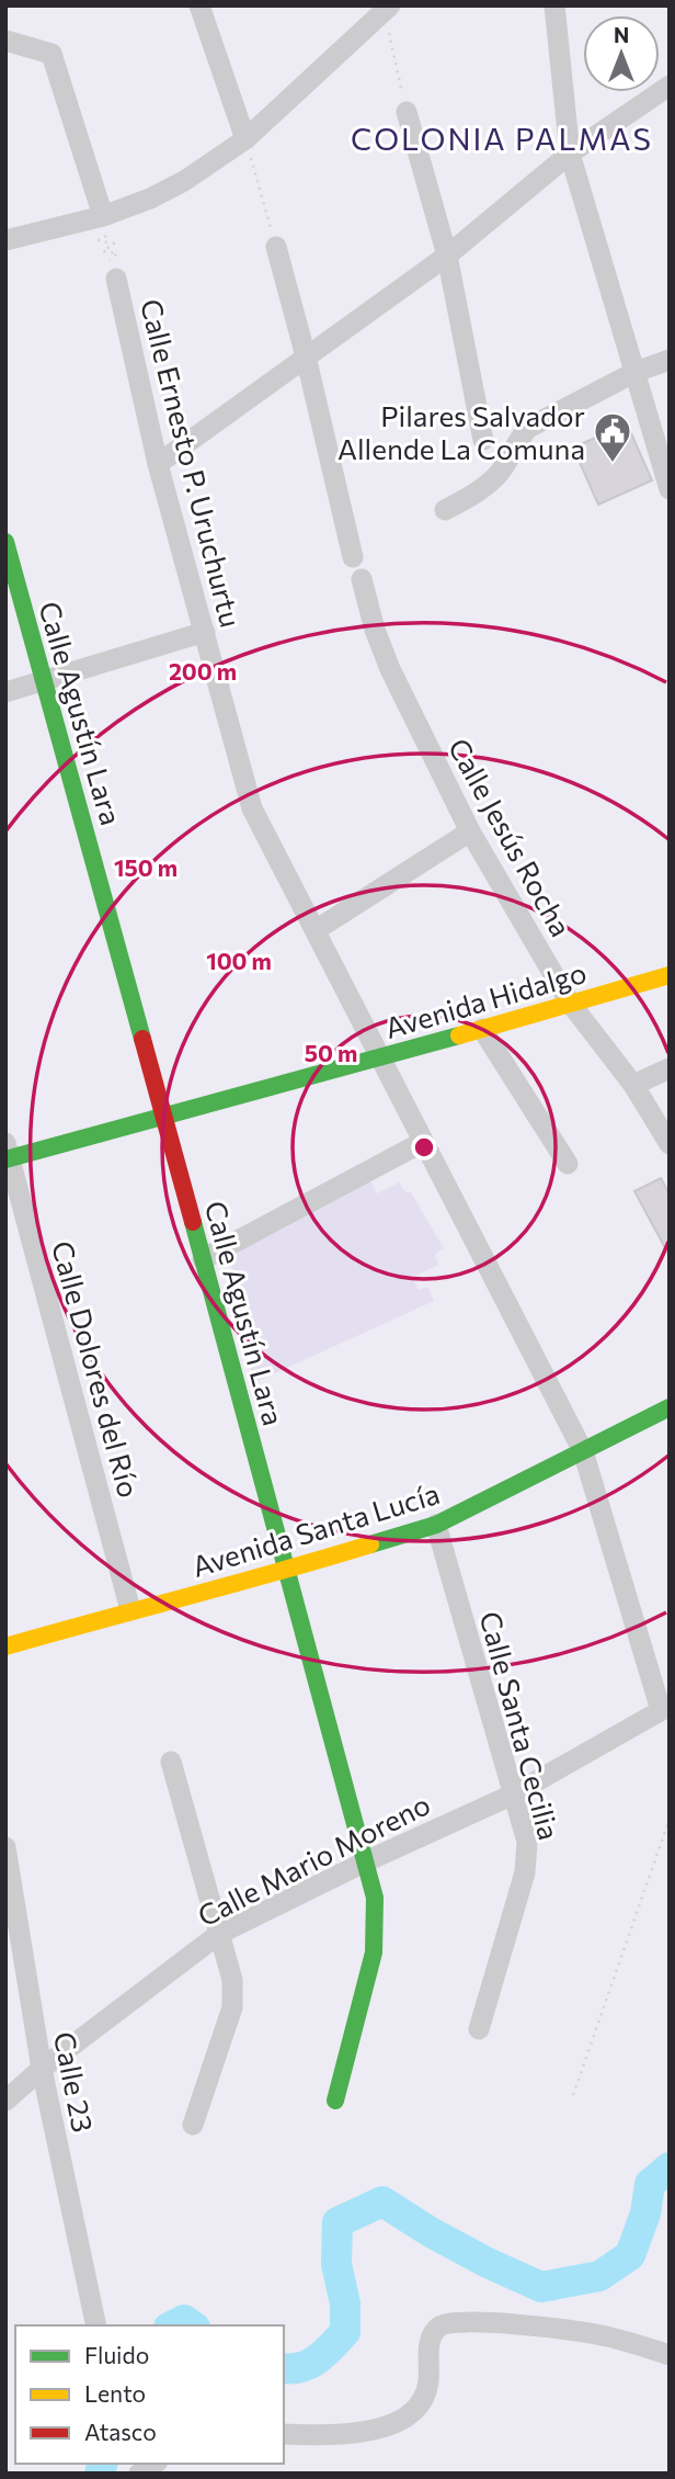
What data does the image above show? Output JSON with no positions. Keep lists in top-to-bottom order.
{
  "streets": {
    "street": [
      "Calle Ernesto P. Uruchurtu",
      "Calle Agustín Lara",
      "Calle Jesús Rocha",
      "Avenida Hidalgo",
      "Calle Dolores del Río",
      "Avenida Santa Lucía",
      "Calle Santa Cecilia",
      "Calle Mario Moreno",
      "Calle 23"
    ]
  },
  "crossings": [
    ["Calle Ernesto P. Uruchurtu", "Avenida Hidalgo"],
    ["Calle Ernesto P. Uruchurtu", "Avenida Santa Lucía"],
    ["Calle Ernesto P. Uruchurtu", "Calle Mario Moreno"],
    ["Calle Agustín Lara", "Avenida Hidalgo"],
    ["Calle Agustín Lara", "Avenida Santa Lucía"],
    ["Calle Agustín Lara", "Calle Mario Moreno"],
    ["Calle Jesús Rocha", "Avenida Hidalgo"],
    ["Avenida Hidalgo", "Calle Dolores del Río"],
    ["Calle Dolores del Río", "Avenida Santa Lucía"],
    ["Avenida Santa Lucía", "Calle Santa Cecilia"],
    ["Calle Santa Cecilia", "Calle Mario Moreno"],
    ["Calle Mario Moreno", "Calle 23"]
  ],
  "districts": ["COLONIA PALMAS"],
  "places": {
    "public building": ["Pilares Salvador Allende La Comuna"]
  },
  "legend": ["Fluido", "Lento", "Atasco"],
  "north": "top",
  "rings": [
    "200 m",
    "150 m",
    "100 m",
    "50 m"
  ]
}
